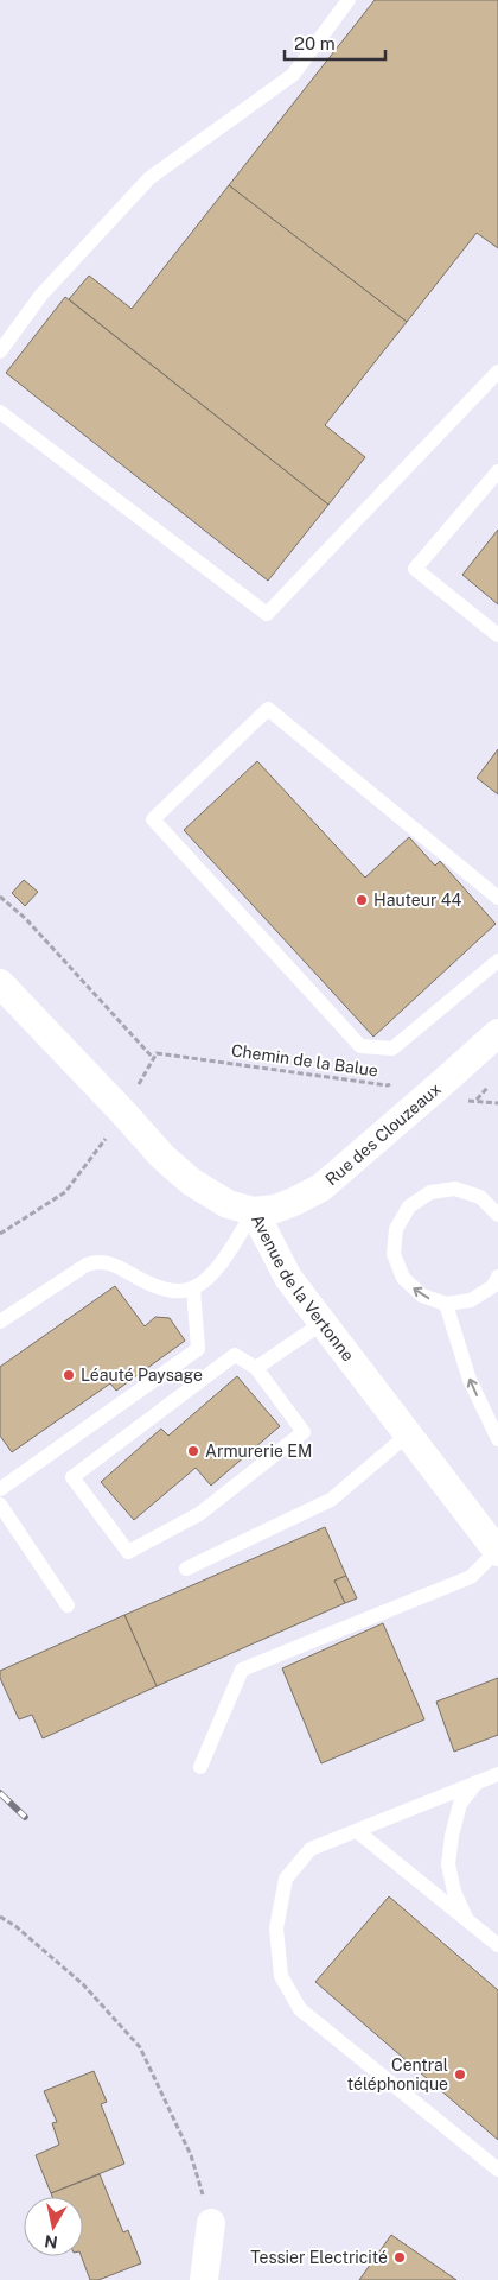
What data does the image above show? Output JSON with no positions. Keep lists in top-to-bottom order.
{
  "streets": {
    "street": ["Rue des Clouzeaux", "Avenue de la Vertonne"],
    "path": ["Chemin de la Balue"]
  },
  "crossings": [
    ["Rue des Clouzeaux", "Avenue de la Vertonne"]
  ],
  "places": [
    "Hauteur 44",
    "Léauté Paysage",
    "Armurerie EM",
    "Central téléphonique",
    "Tessier Electricité"
  ],
  "scale_bar": "20 m",
  "north": "bottom"
}
